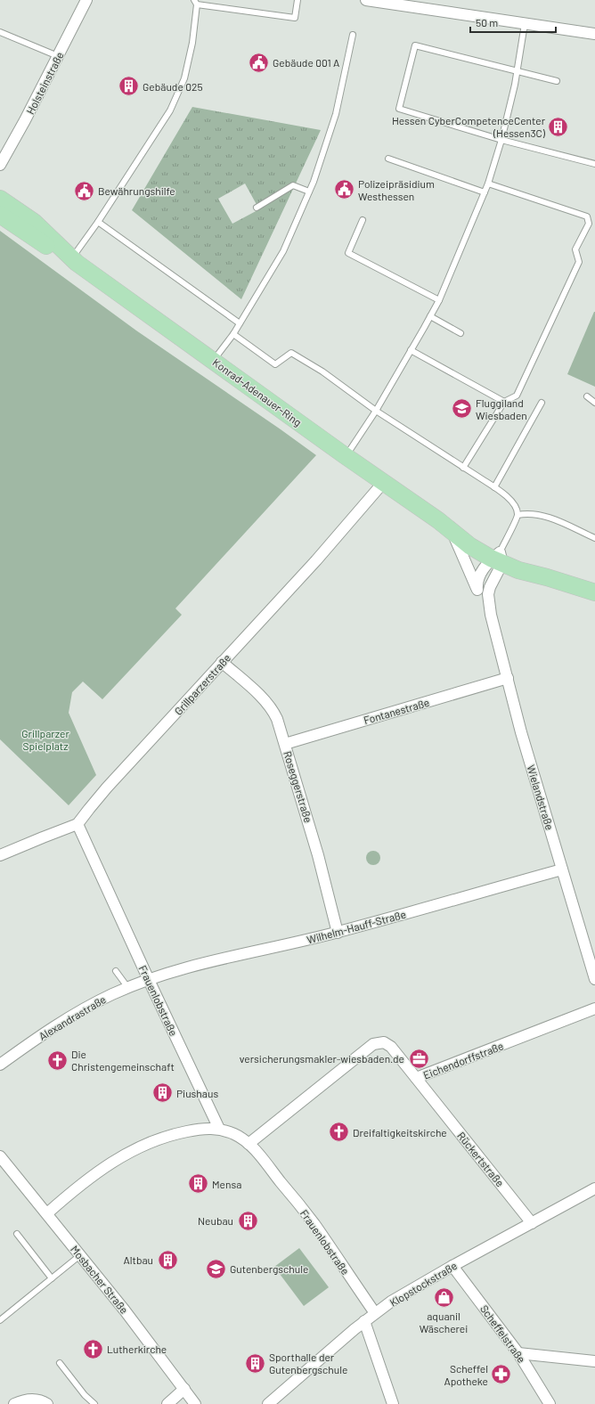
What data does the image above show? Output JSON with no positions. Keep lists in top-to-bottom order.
{
  "streets": {
    "main road": ["Konrad-Adenauer-Ring"],
    "street": [
      "Holsteinstraße",
      "Grillparzerstraße",
      "Fontanestraße",
      "Roseggerstraße",
      "Wielandstraße",
      "Wilhelm-Hauff-Straße",
      "Frauenlobstraße",
      "Alexandrastraße",
      "Eichendorffstraße",
      "Rückertstraße",
      "Mosbacher Straße",
      "Klopstockstraße",
      "Scheffelstraße"
    ]
  },
  "crossings": [
    ["Konrad-Adenauer-Ring", "Grillparzerstraße"],
    ["Konrad-Adenauer-Ring", "Wielandstraße"],
    ["Grillparzerstraße", "Roseggerstraße"],
    ["Grillparzerstraße", "Frauenlobstraße"],
    ["Fontanestraße", "Roseggerstraße"],
    ["Fontanestraße", "Wielandstraße"],
    ["Roseggerstraße", "Wilhelm-Hauff-Straße"],
    ["Wielandstraße", "Wilhelm-Hauff-Straße"],
    ["Wilhelm-Hauff-Straße", "Frauenlobstraße"],
    ["Wilhelm-Hauff-Straße", "Alexandrastraße"],
    ["Frauenlobstraße", "Alexandrastraße"],
    ["Frauenlobstraße", "Eichendorffstraße"],
    ["Frauenlobstraße", "Klopstockstraße"],
    ["Eichendorffstraße", "Rückertstraße"],
    ["Rückertstraße", "Klopstockstraße"],
    ["Klopstockstraße", "Scheffelstraße"]
  ],
  "parks": ["Grillparzer Spielplatz"],
  "places": {
    "public building": ["Gebäude 001 A", "Polizeipräsidium Westhessen", "Bewährungshilfe"],
    "building": [
      "Gebäude 025",
      "Hessen CyberCompetenceCenter (Hessen3C)",
      "Piushaus",
      "Mensa",
      "Neubau",
      "Altbau",
      "Sporthalle der Gutenbergschule"
    ],
    "school or university": ["Fluggiland Wiesbaden", "Gutenbergschule"],
    "office": ["versicherungsmakler-wiesbaden.de"],
    "church": ["Die Christengemeinschaft", "Dreifaltigkeitskirche", "Lutherkirche"],
    "shop": ["aquanil Wäscherei"],
    "pharmacy": ["Scheffel Apotheke"]
  },
  "scale_bar": "50 m"
}
